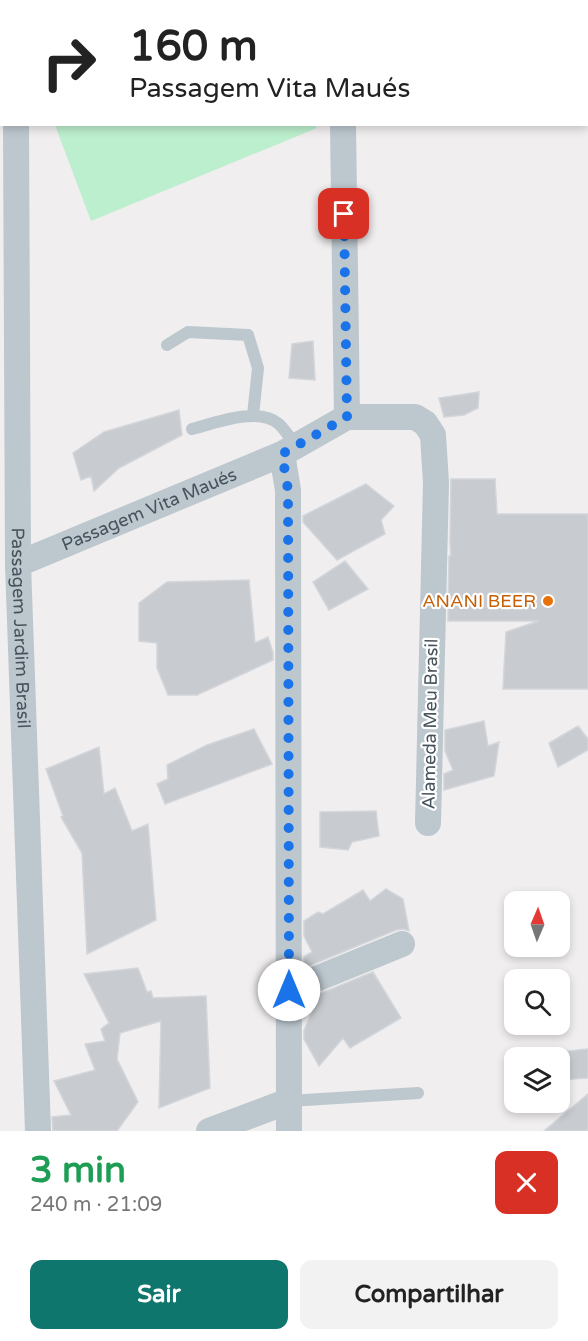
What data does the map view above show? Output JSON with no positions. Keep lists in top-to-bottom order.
{
  "streets": {
    "street": ["Passagem Vita Maués", "Passagem Jardim Brasil", "Alameda Meu Brasil"]
  },
  "crossings": [
    ["Passagem Vita Maués", "Passagem Jardim Brasil"],
    ["Passagem Vita Maués", "Alameda Meu Brasil"]
  ],
  "places": ["ANANI BEER"],
  "north": "top",
  "page": {
    "turn": ["160 m", "Passagem Vita Maués"],
    "heading": ["3 min", "240 m · 21:09"],
    "buttons": ["Sair", "Compartilhar"]
  }
}
